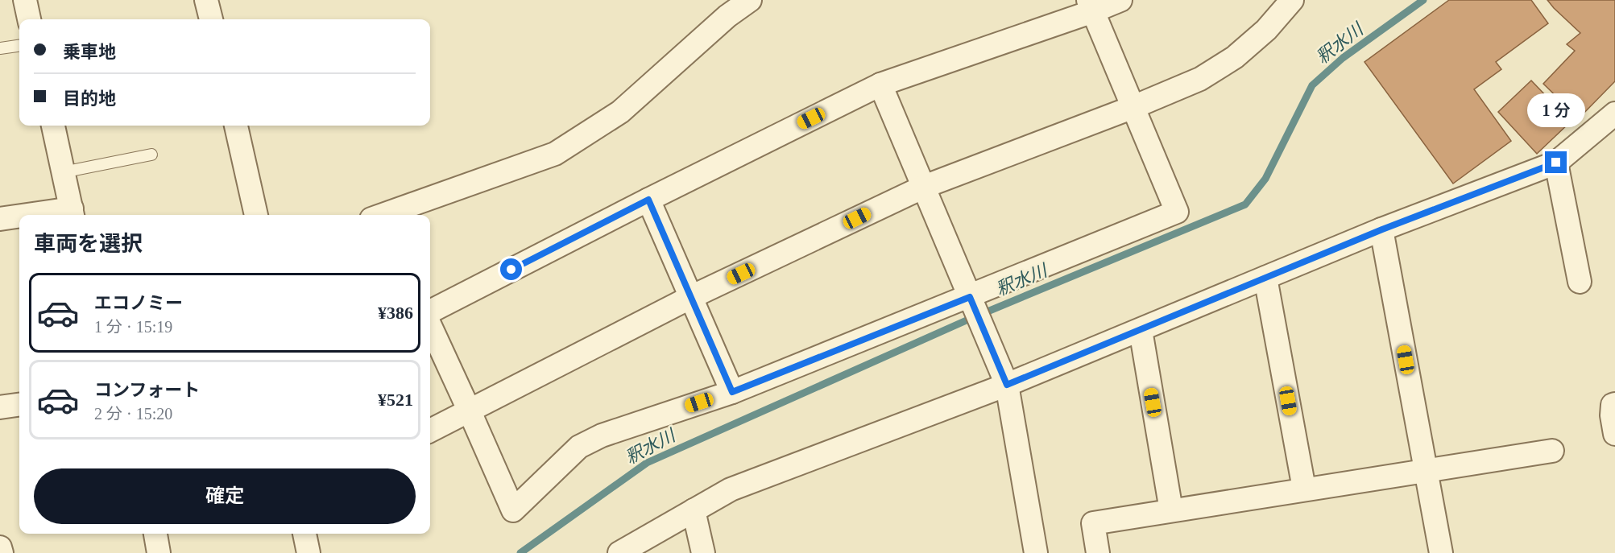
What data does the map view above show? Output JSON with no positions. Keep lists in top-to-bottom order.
{
  "water": ["釈水川"],
  "page": {
    "banner": ["乗車地", "目的地"],
    "bubble": "1 分",
    "heading": "車両を選択",
    "list": [
      {
        "name": "エコノミー",
        "note": "1 分 · 15:19",
        "value": "¥386"
      },
      {
        "name": "コンフォート",
        "note": "2 分 · 15:20",
        "value": "¥521"
      }
    ],
    "buttons": "確定"
  }
}
